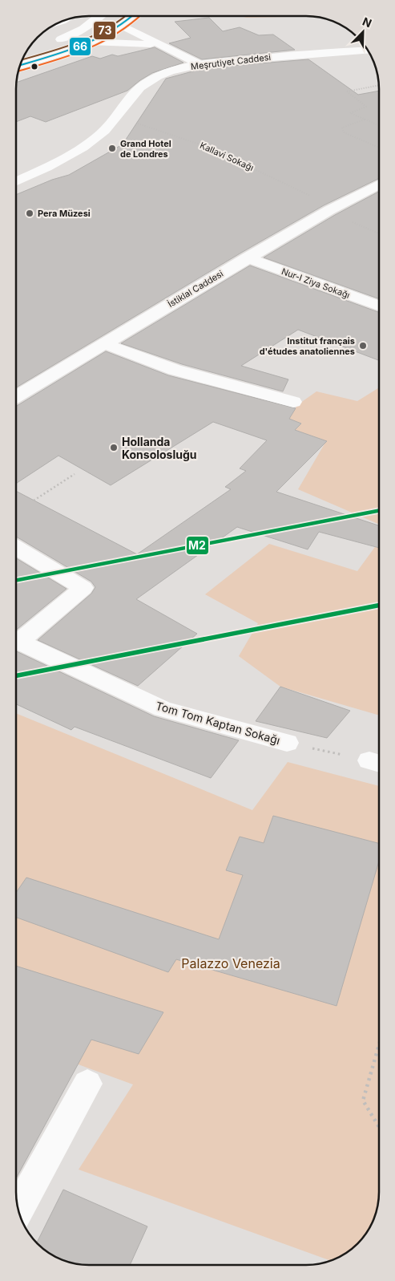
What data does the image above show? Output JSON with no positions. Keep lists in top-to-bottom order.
{
  "streets": {
    "street": [
      "Meşrutiyet Caddesi",
      "Nur-I Ziya Sokağı",
      "İstiklal Caddesi",
      "Tom Tom Kaptan Sokağı"
    ],
    "path": ["Kallavi Sokağı"]
  },
  "crossings": [
    ["Meşrutiyet Caddesi", "Kallavi Sokağı"],
    ["Kallavi Sokağı", "İstiklal Caddesi"],
    ["Nur-I Ziya Sokağı", "İstiklal Caddesi"]
  ],
  "parks": ["Palazzo Venezia"],
  "places": [
    "Grand Hotel de Londres",
    "Pera Müzesi",
    "Institut français d'études anatoliennes",
    "Hollanda Konsolosluğu"
  ],
  "lines": ["transit line 66", "transit line 73", "transit line M2"],
  "north": "top right"
}
